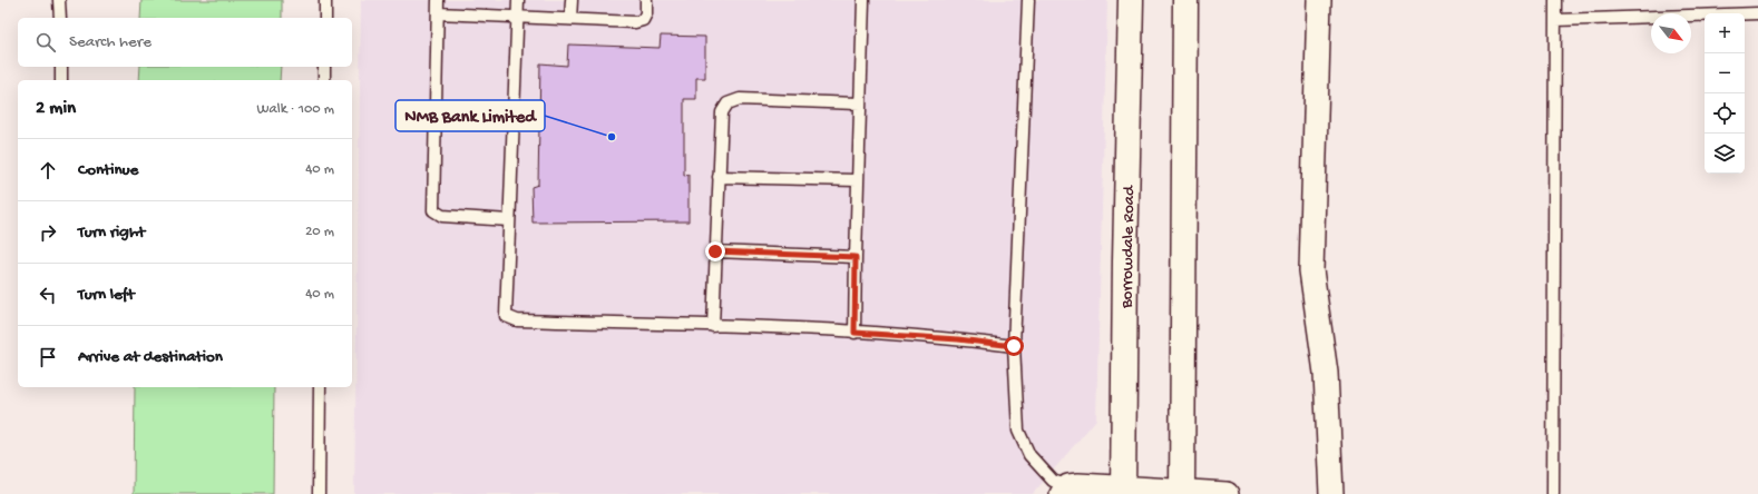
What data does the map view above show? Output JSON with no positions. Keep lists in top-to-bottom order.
{
  "streets": {
    "main road": ["Borrowdale Road"]
  },
  "places": ["NMB Bank Limited"],
  "north": "bottom right",
  "page": {
    "map_buttons": ["+", "−"],
    "search": "Search here",
    "heading": ["2 min", "Walk · 100 m"],
    "list": [
      ["Continue", "40 m"],
      ["Turn right", "20 m"],
      ["Turn left", "40 m"],
      "Arrive at destination"
    ]
  }
}
